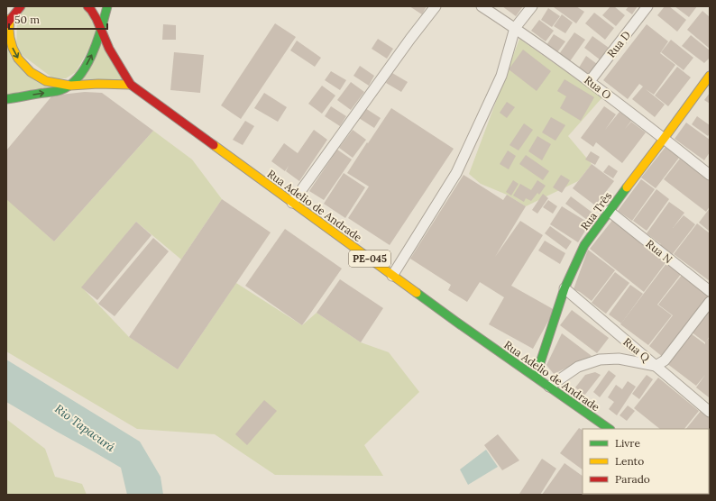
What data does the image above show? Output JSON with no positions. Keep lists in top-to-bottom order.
{
  "streets": {
    "main road": ["Rua Adelio de Andrade", "Rua Três", "PE-045"],
    "street": [
      "Rua D",
      "Rua O",
      "Rua N",
      "Rua Q"
    ]
  },
  "crossings": [
    ["Rua D", "Rua O"],
    ["Rua O", "Rua Três"],
    ["Rua Adelio de Andrade", "Rua Três"],
    ["Rua Três", "Rua N"],
    ["Rua Três", "Rua Q"]
  ],
  "water": ["Rio Tapacurá"],
  "legend": ["Livre", "Lento", "Parado"],
  "scale_bar": "50 m"
}
